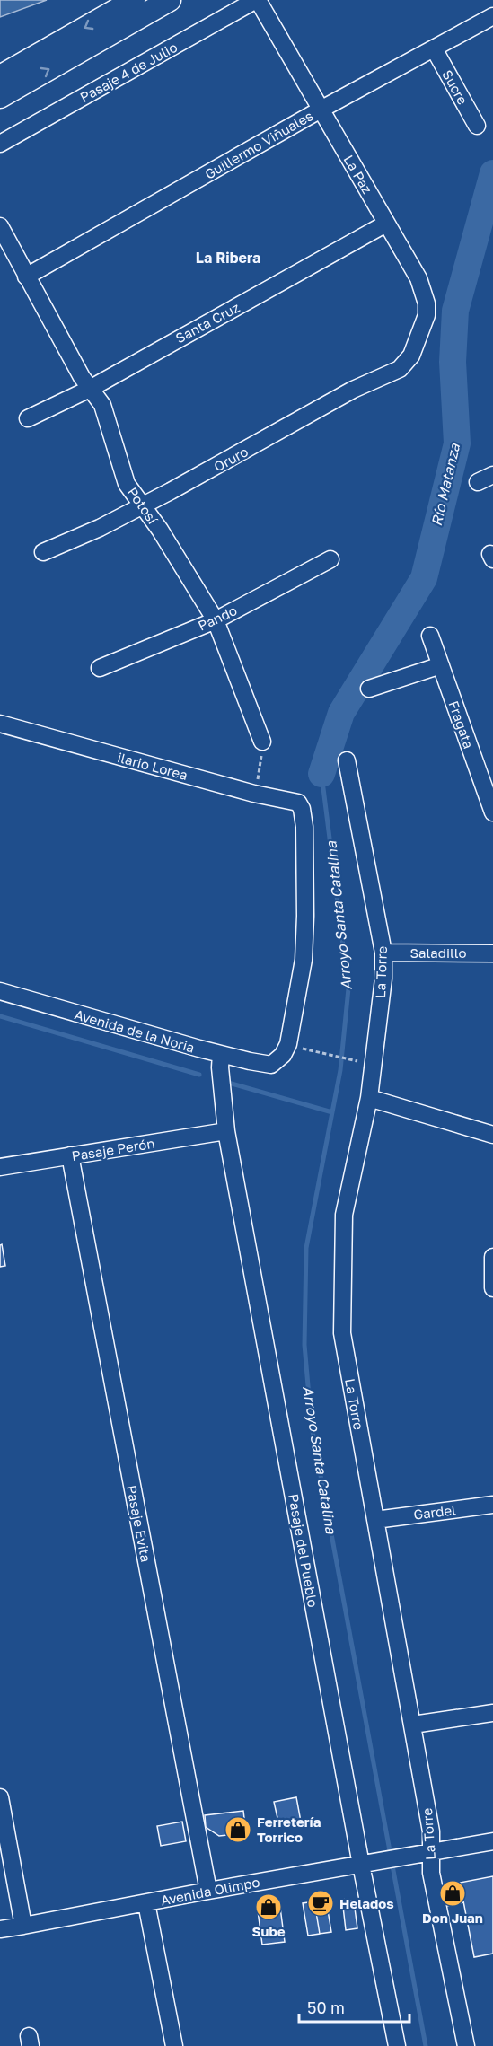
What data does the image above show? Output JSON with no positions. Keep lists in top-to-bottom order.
{
  "streets": {
    "street": [
      "Pasaje 4 de Julio",
      "Sucre",
      "Guillermo Viñuales",
      "La Paz",
      "Santa Cruz",
      "Oruro",
      "Potosí",
      "Pando",
      "Fragata",
      "ilario Lorea",
      "Saladillo",
      "La Torre",
      "Avenida de la Noria",
      "Pasaje Perón",
      "Gardel",
      "Pasaje Evita",
      "Pasaje del Pueblo",
      "Avenida Olimpo"
    ]
  },
  "crossings": [
    ["Pasaje 4 de Julio", "La Paz"],
    ["Sucre", "Guillermo Viñuales"],
    ["Guillermo Viñuales", "La Paz"],
    ["Guillermo Viñuales", "Potosí"],
    ["La Paz", "Santa Cruz"],
    ["La Paz", "Oruro"],
    ["Santa Cruz", "Potosí"],
    ["Oruro", "Potosí"],
    ["Potosí", "Pando"],
    ["ilario Lorea", "Avenida de la Noria"],
    ["Saladillo", "La Torre"],
    ["La Torre", "Gardel"],
    ["La Torre", "Avenida Olimpo"],
    ["Avenida de la Noria", "Pasaje del Pueblo"],
    ["Pasaje Perón", "Pasaje Evita"],
    ["Pasaje Perón", "Pasaje del Pueblo"],
    ["Pasaje Evita", "Avenida Olimpo"],
    ["Pasaje del Pueblo", "Avenida Olimpo"]
  ],
  "districts": ["La Ribera"],
  "water": ["Río Matanza", "Arroyo Santa Catalina"],
  "places": {
    "shop": ["Ferretería Torrico", "Don Juan", "Sube"],
    "cafe": ["Helados"]
  },
  "scale_bar": "50 m"
}
